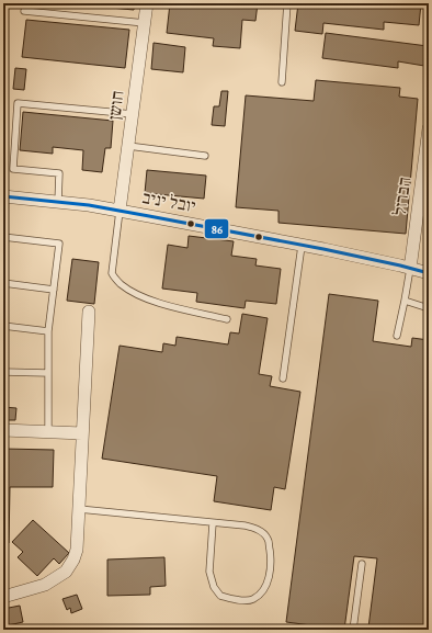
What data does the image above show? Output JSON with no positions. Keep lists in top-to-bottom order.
{
  "streets": {
    "street": ["חושן", "הברזל", "יובל יניב"]
  },
  "crossings": [
    ["חושן", "יובל יניב"],
    ["הברזל", "יובל יניב"]
  ],
  "lines": ["transit line 86"]
}
